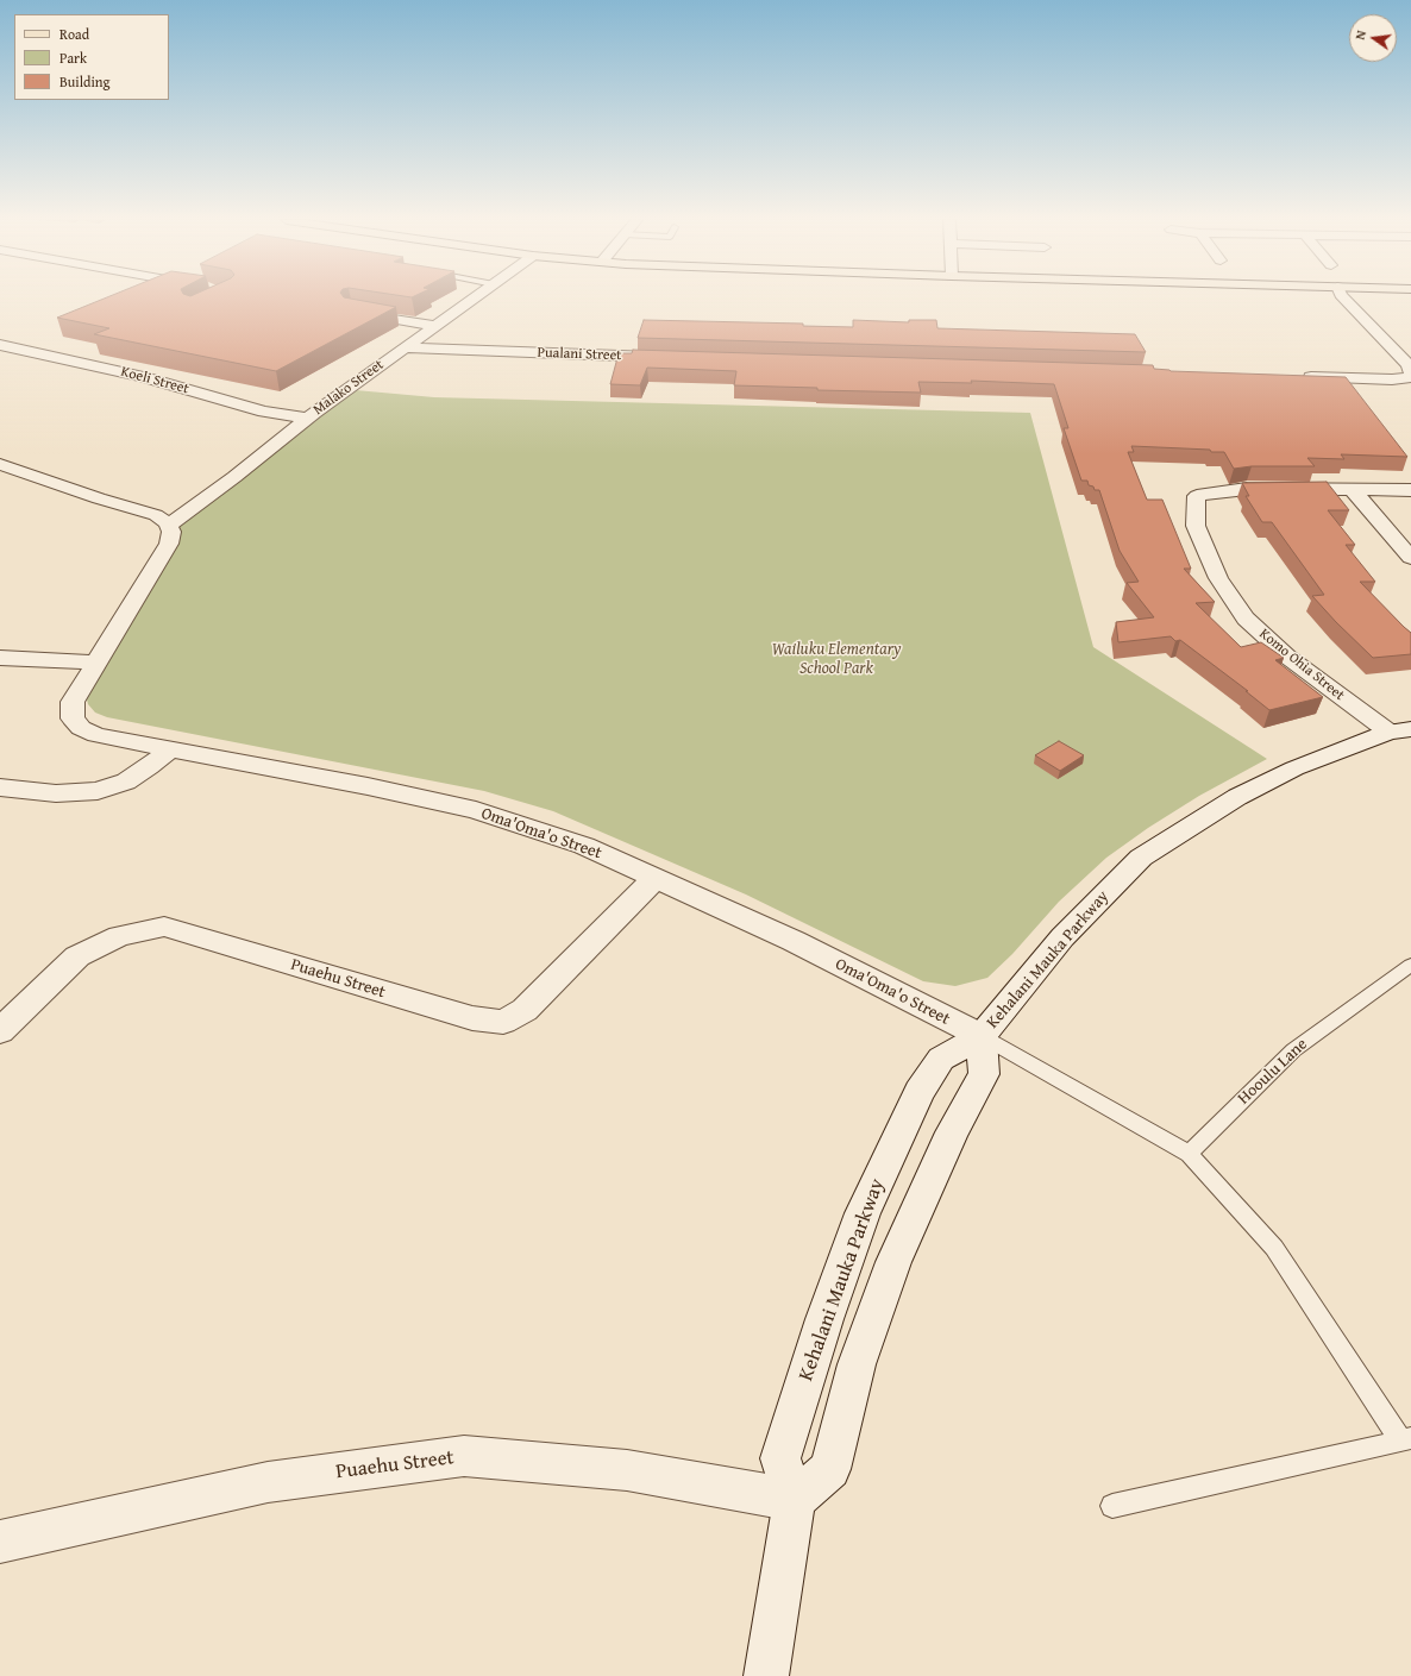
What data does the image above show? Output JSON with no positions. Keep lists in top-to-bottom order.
{
  "streets": {
    "street": [
      "Pualani Street",
      "Koeli Street",
      "Malako Street",
      "Komo Ohia Street",
      "Oma'Oma'o Street",
      "Kehalani Mauka Parkway",
      "Puaehu Street"
    ],
    "lane": ["Hooulu Lane"]
  },
  "crossings": [
    ["Pualani Street", "Malako Street"],
    ["Koeli Street", "Malako Street"],
    ["Komo Ohia Street", "Kehalani Mauka Parkway"],
    ["Oma'Oma'o Street", "Kehalani Mauka Parkway"],
    ["Oma'Oma'o Street", "Puaehu Street"],
    ["Kehalani Mauka Parkway", "Puaehu Street"]
  ],
  "parks": ["Wailuku Elementary School Park"],
  "legend": ["Road", "Park", "Building"],
  "north": "left"
}
